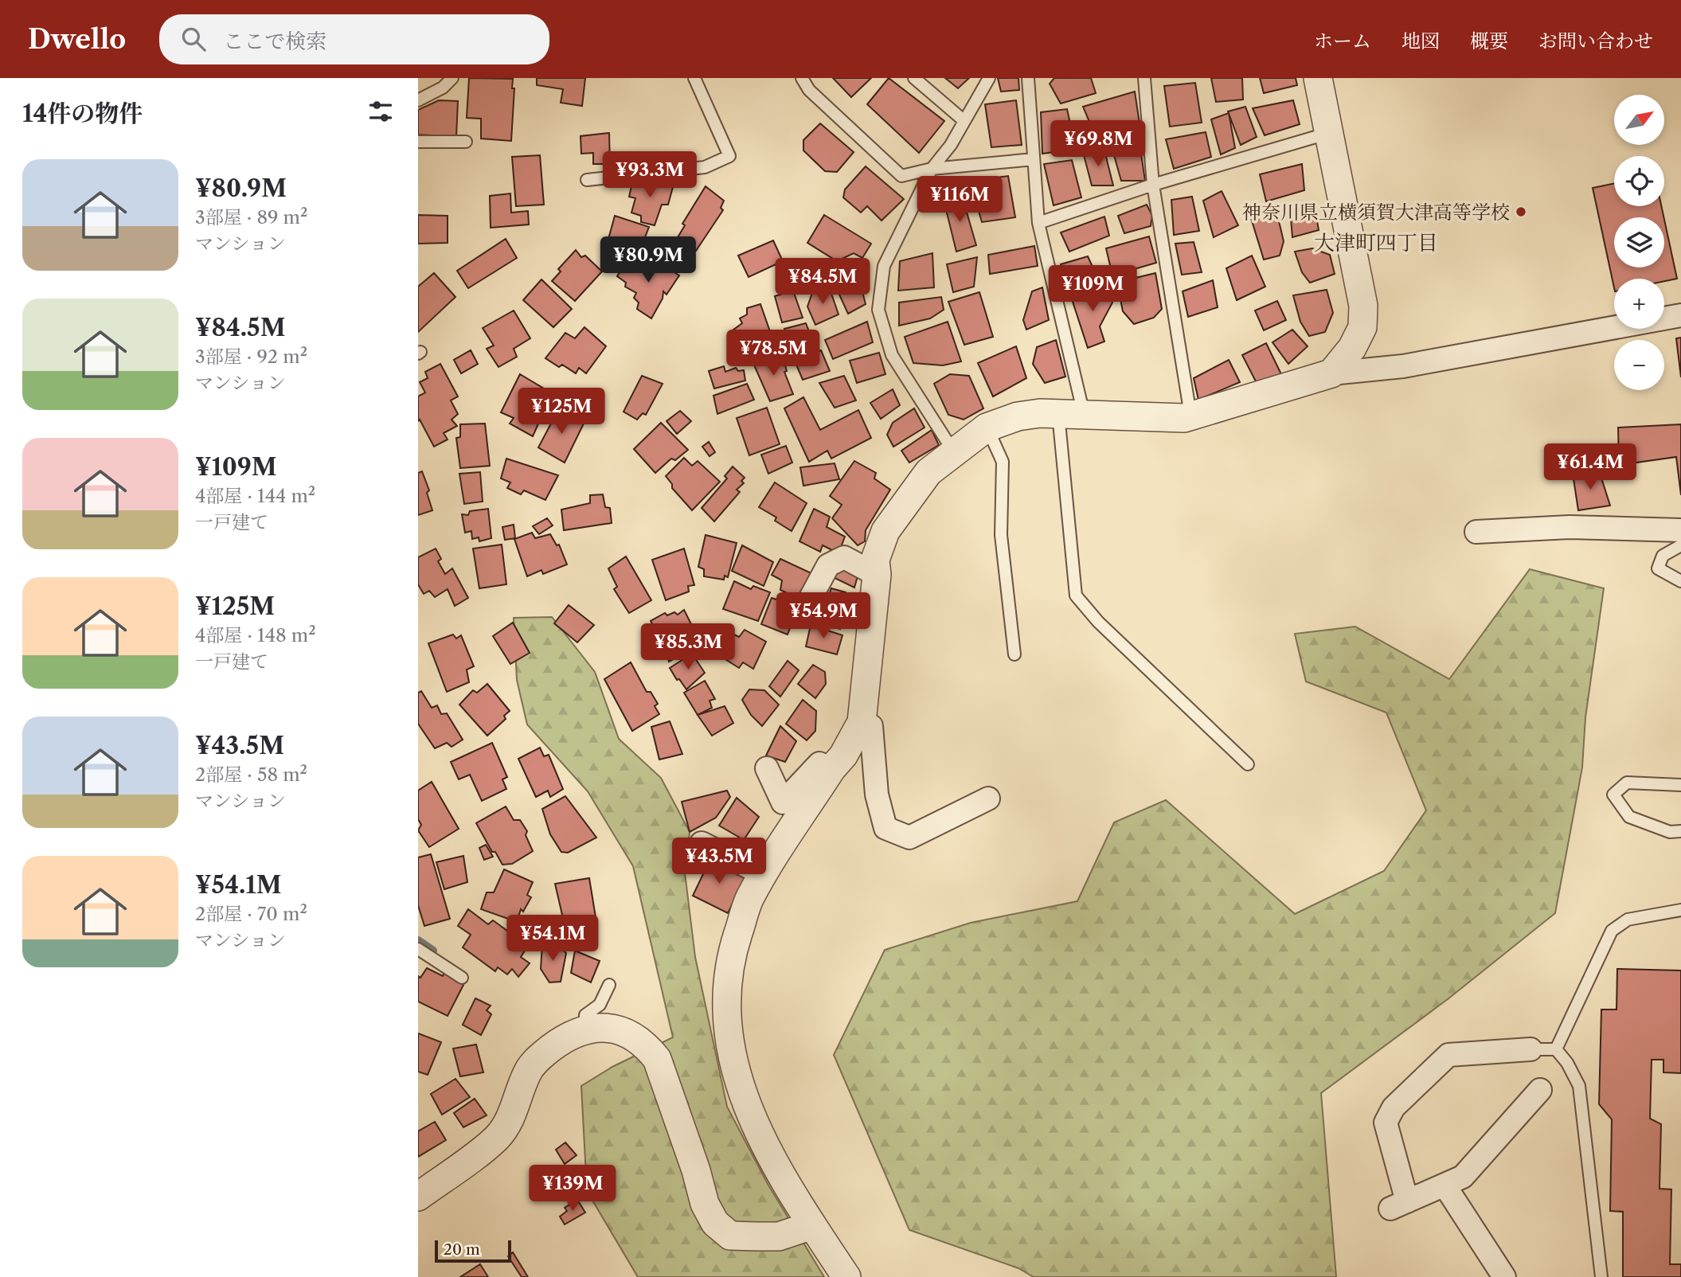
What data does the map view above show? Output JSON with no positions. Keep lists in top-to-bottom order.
{
  "districts": ["大津町四丁目"],
  "places": ["神奈川県立横須賀大津高等学校"],
  "scale_bar": "20 m",
  "north": "top right",
  "page": {
    "header": "Dwello",
    "search": "ここで検索",
    "nav": [
      "ホーム",
      "地図",
      "概要",
      "お問い合わせ"
    ],
    "heading": "14件の物件",
    "map_buttons": ["+", "−"],
    "price": [
      "¥69.8M",
      "¥93.3M",
      "¥116M",
      "¥80.9M",
      "¥84.5M",
      "¥109M",
      "¥78.5M",
      "¥125M",
      "¥61.4M",
      "¥54.9M",
      "¥85.3M",
      "¥43.5M",
      "¥54.1M",
      "¥139M"
    ],
    "list": [
      {
        "name": "¥80.9M",
        "note": "3部屋 · 89 m² · マンション"
      },
      {
        "name": "¥84.5M",
        "note": "3部屋 · 92 m² · マンション"
      },
      {
        "name": "¥109M",
        "note": "4部屋 · 144 m² · 一戸建て"
      },
      {
        "name": "¥125M",
        "note": "4部屋 · 148 m² · 一戸建て"
      },
      {
        "name": "¥43.5M",
        "note": "2部屋 · 58 m² · マンション"
      },
      {
        "name": "¥54.1M",
        "note": "2部屋 · 70 m² · マンション"
      }
    ],
    "scale": "20 m"
  }
}
